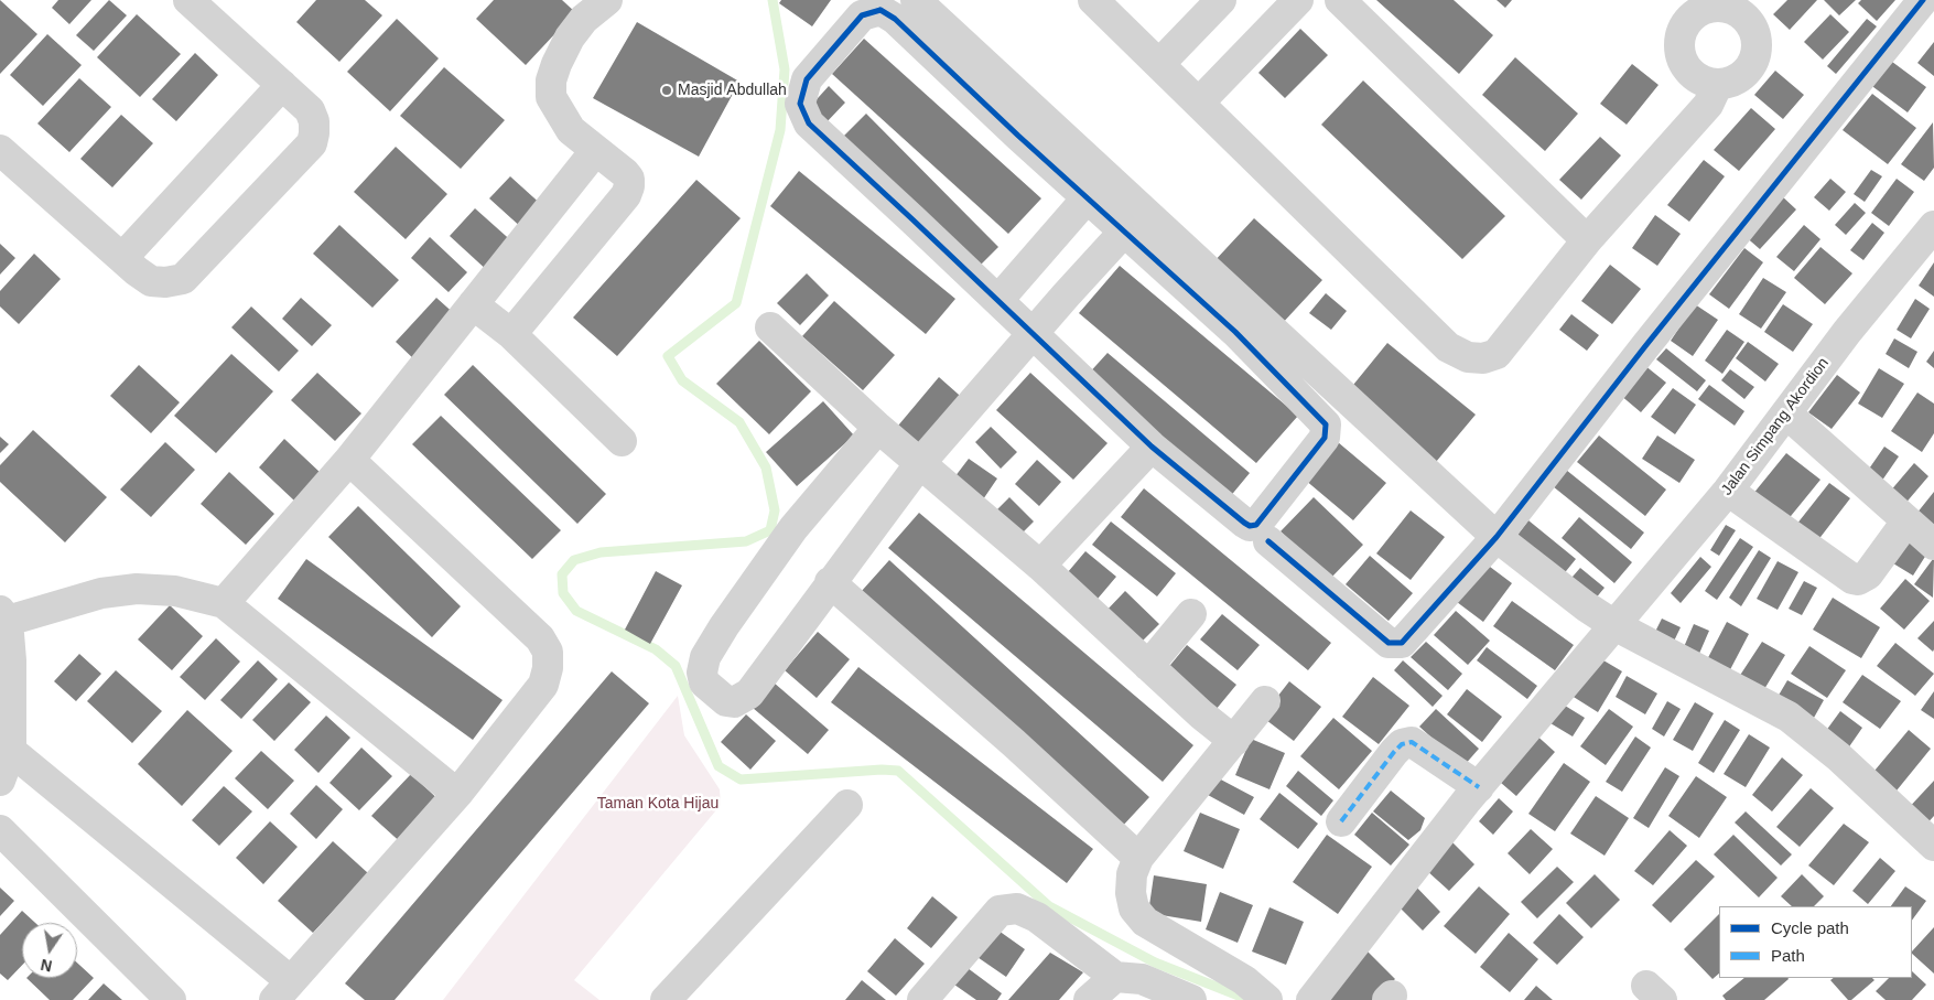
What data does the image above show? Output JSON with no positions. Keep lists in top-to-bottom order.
{
  "streets": {
    "street": ["Jalan Simpang Akordion"]
  },
  "parks": ["Taman Kota Hijau"],
  "places": ["Masjid Abdullah"],
  "legend": ["Cycle path", "Path"],
  "north": "bottom"
}
